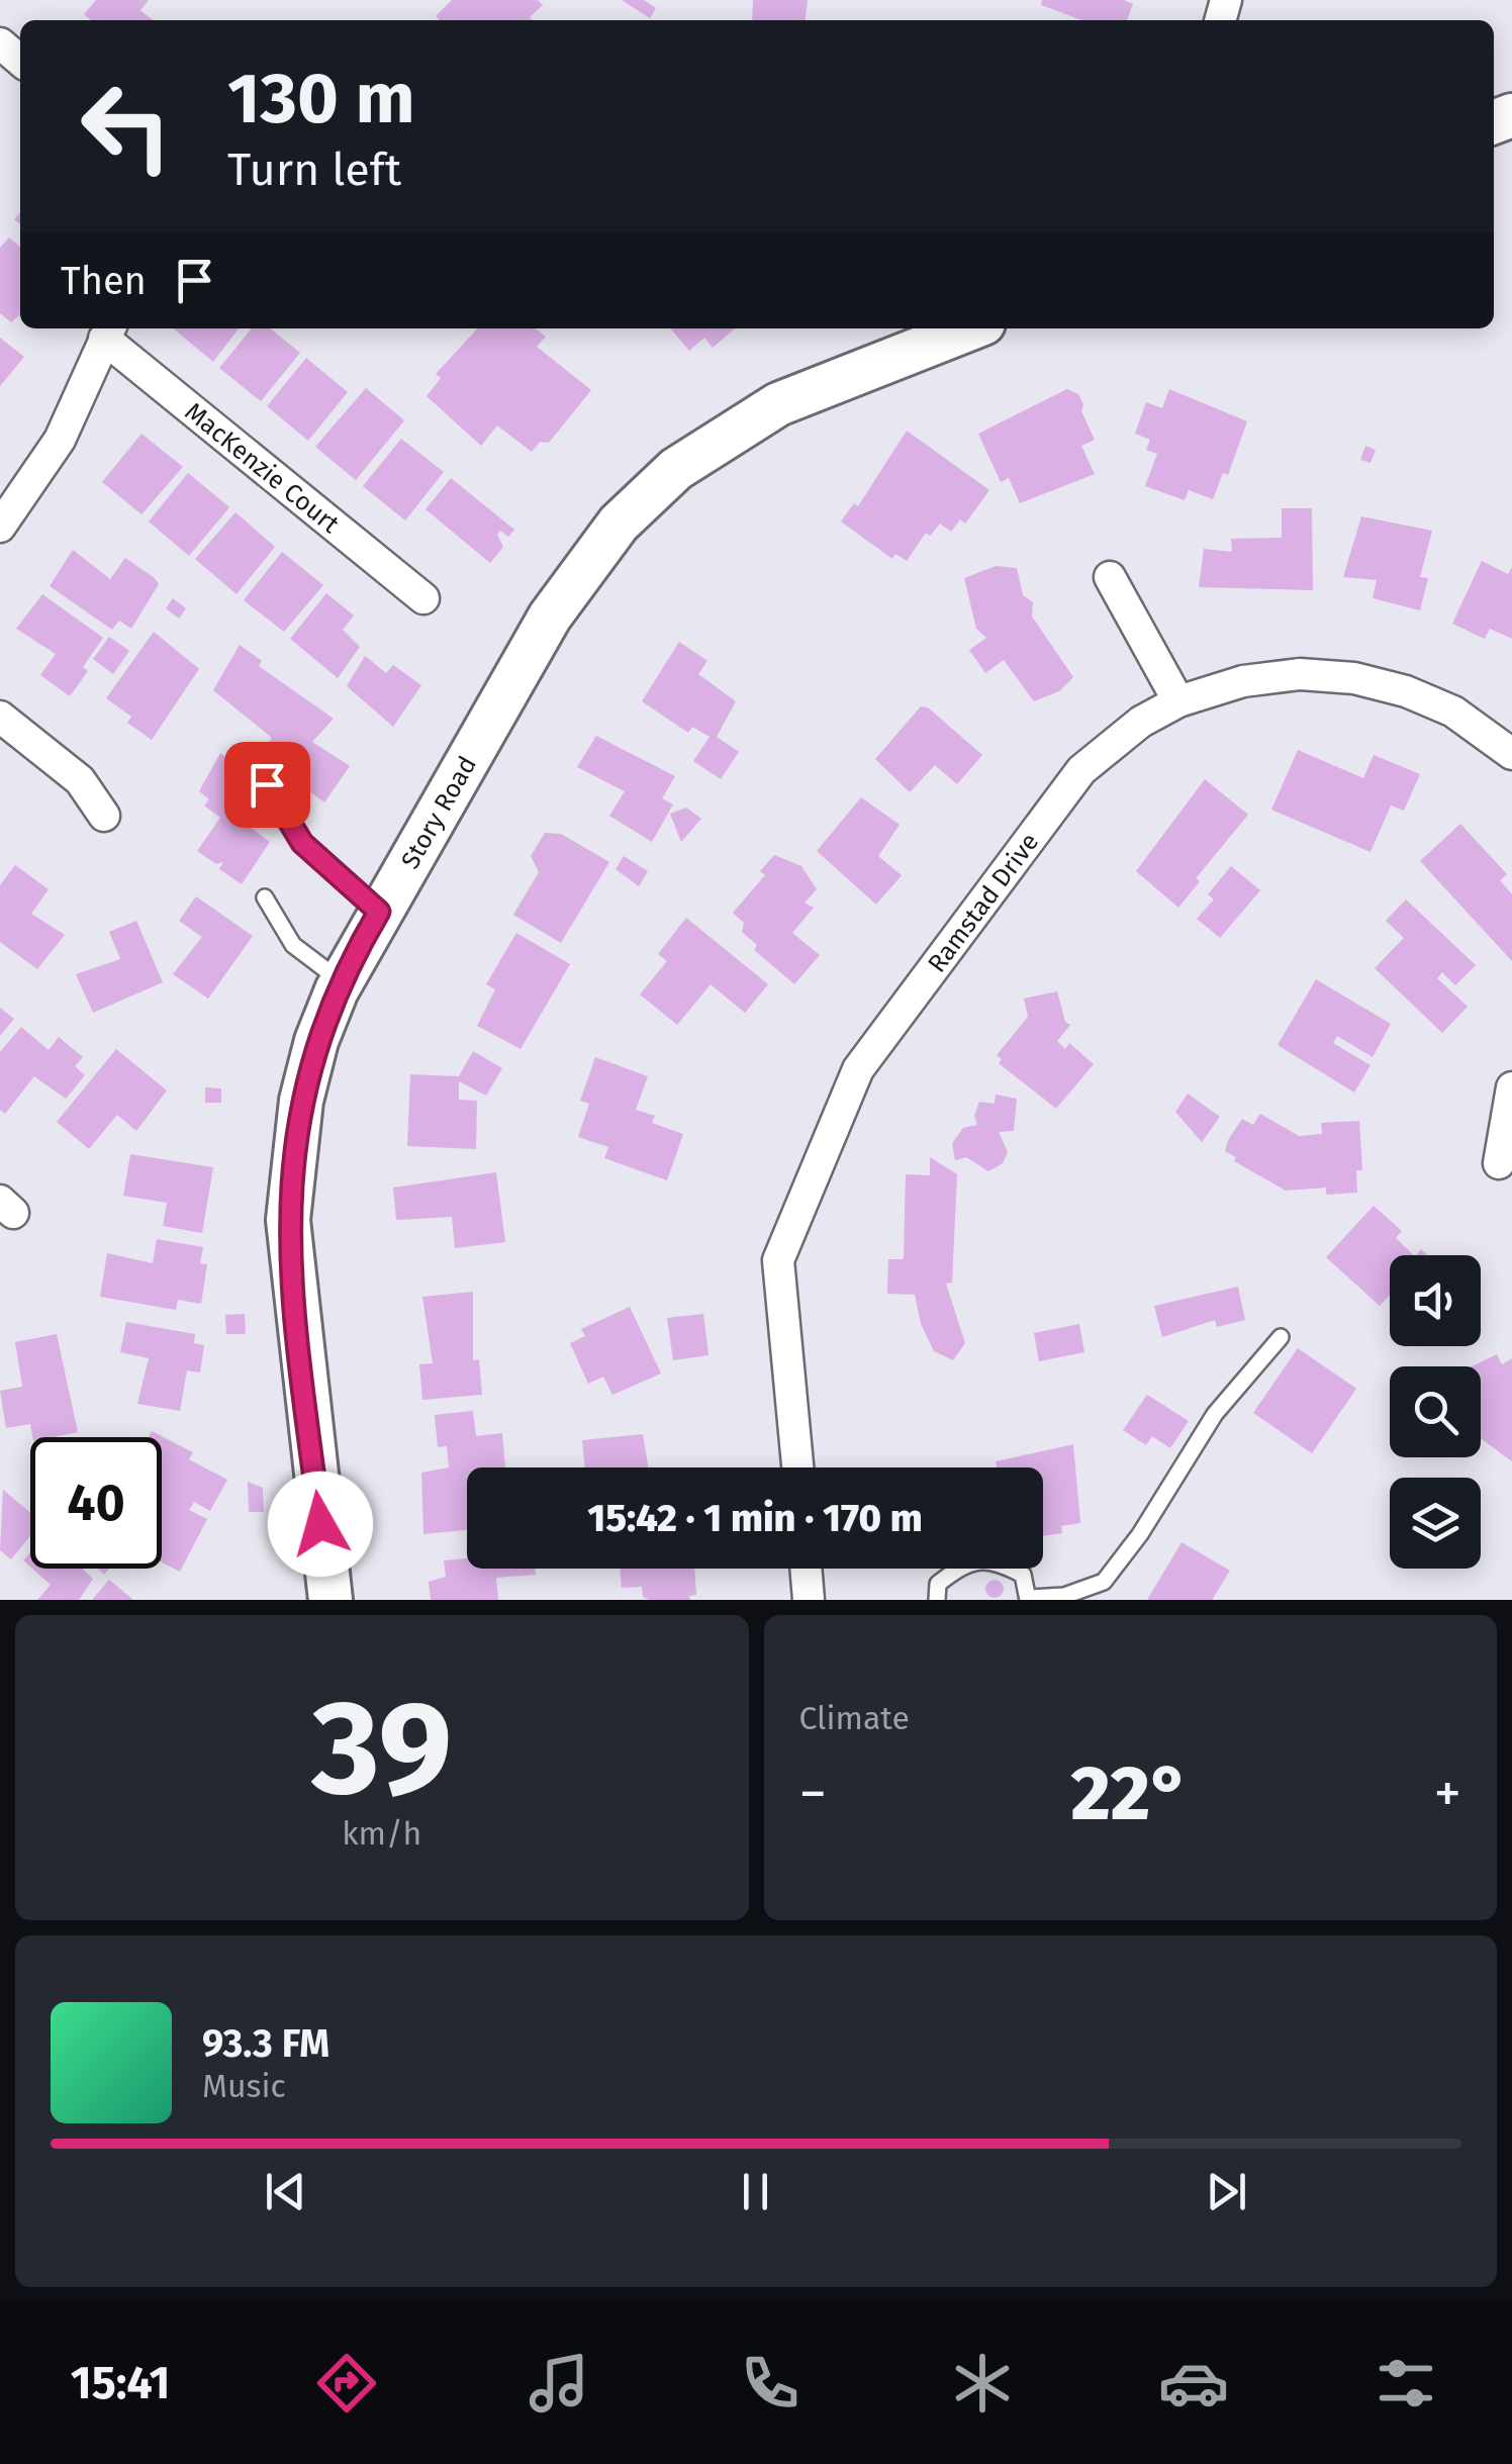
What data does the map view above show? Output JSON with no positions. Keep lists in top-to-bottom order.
{
  "streets": {
    "street": ["MacKenzie Court", "Story Road", "Ramstad Drive"]
  },
  "page": {
    "turn": ["130 m", "Turn left"],
    "then": "Then",
    "limit": "40",
    "trip": "15:42 · 1 min · 170 m",
    "tile": [
      ["39", "km/h"],
      "Climate"
    ],
    "heat": ["−", "22°", "+"],
    "song": ["93.3 FM", "Music"],
    "tabs": "15:41"
  }
}
